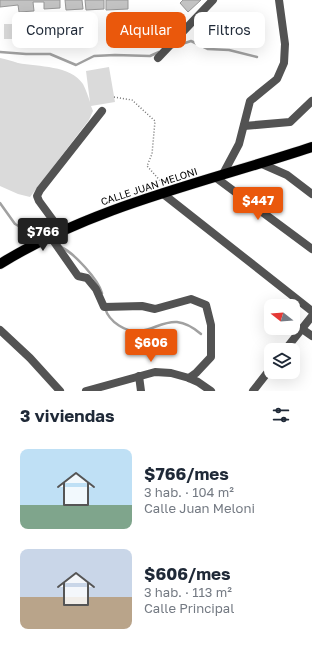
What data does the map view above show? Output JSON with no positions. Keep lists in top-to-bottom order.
{
  "streets": {
    "main road": ["CALLE JUAN MELONI"]
  },
  "north": "left",
  "page": {
    "chip": ["Comprar", "Alquilar", "Filtros"],
    "price": ["$447", "$766", "$606"],
    "heading": "3 viviendas",
    "list": [
      {
        "name": "$766/mes",
        "note": "3 hab. · 104 m² · Calle Juan Meloni"
      },
      {
        "name": "$606/mes",
        "note": "3 hab. · 113 m² · Calle Principal"
      }
    ]
  }
}
